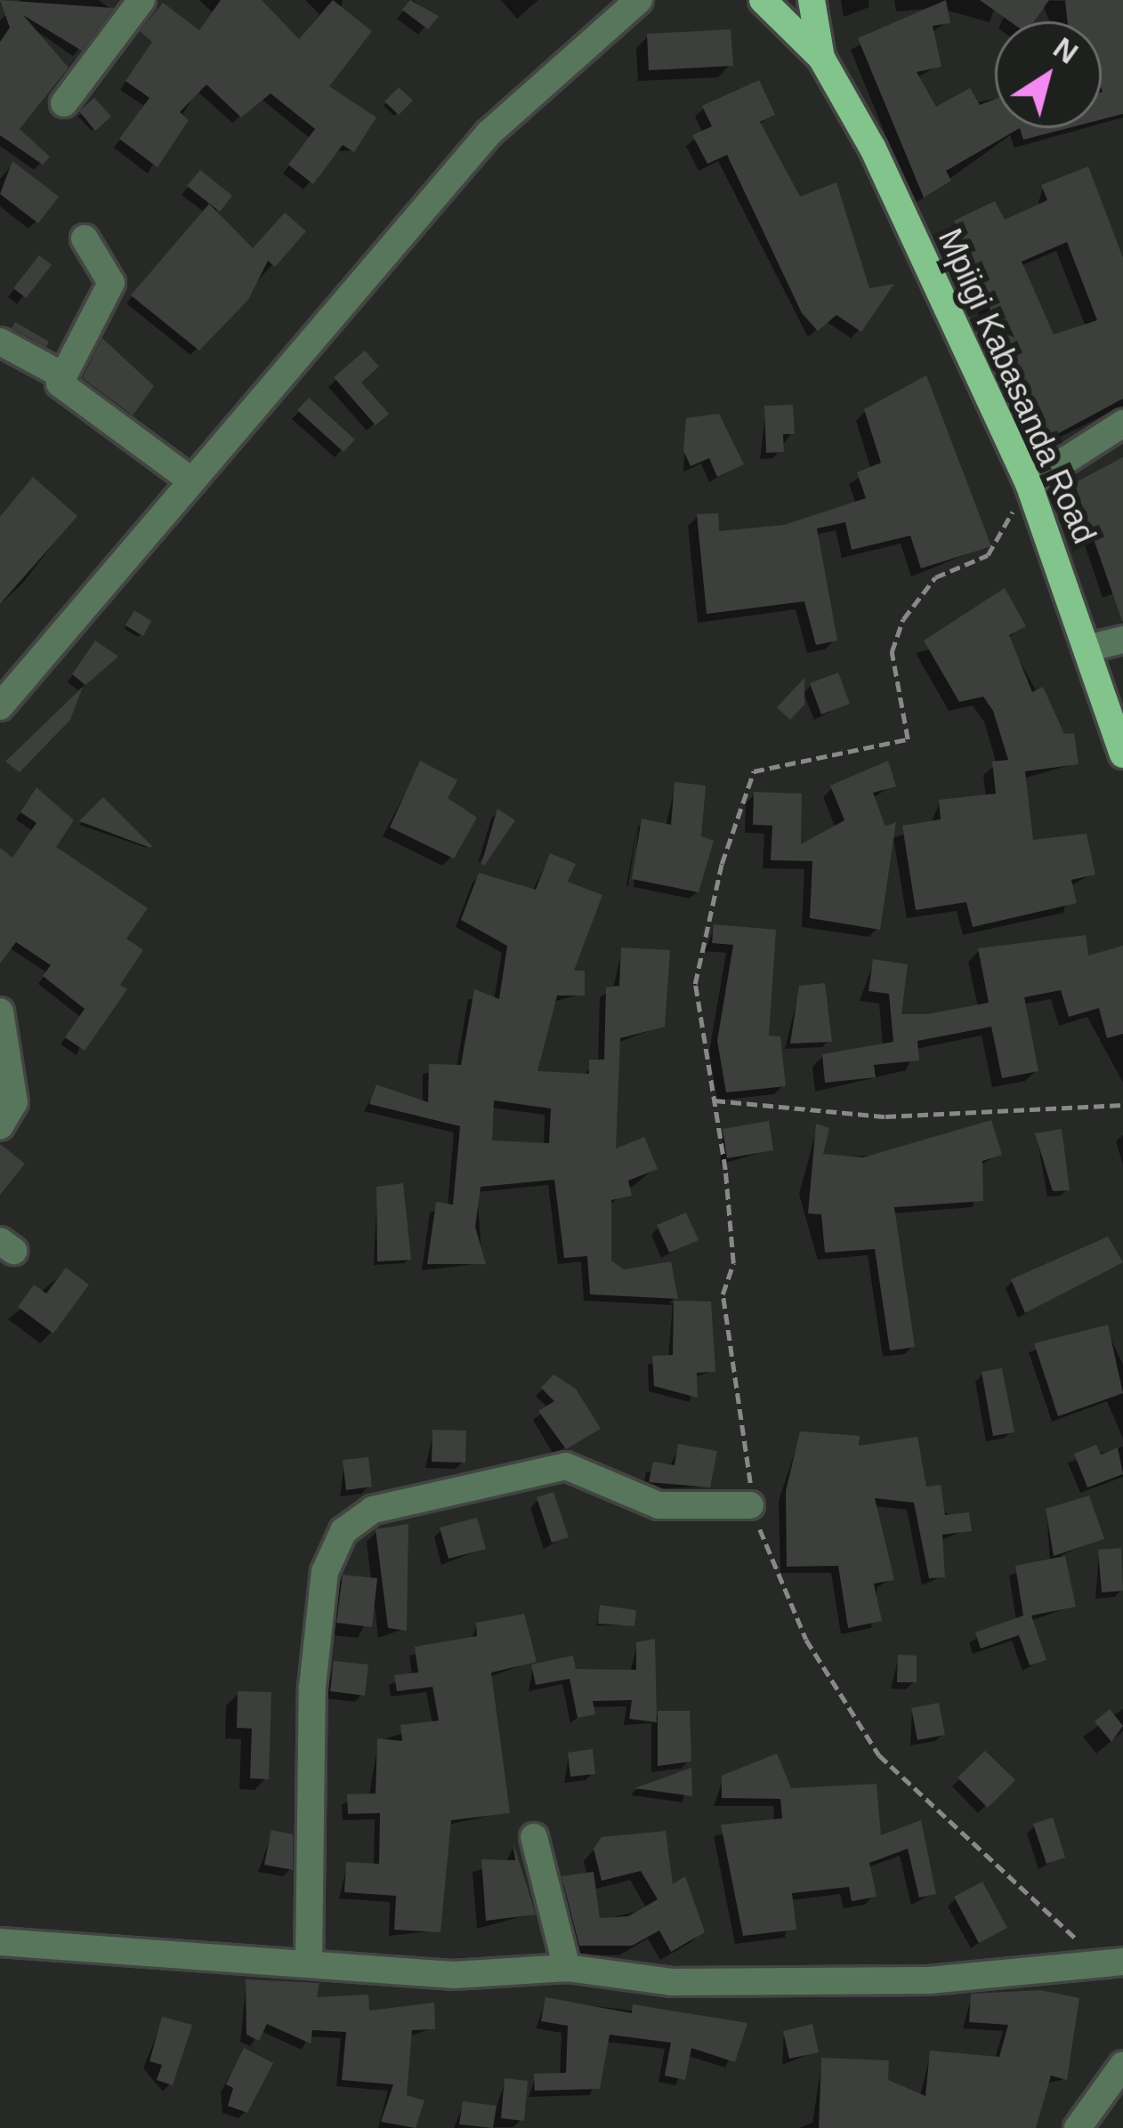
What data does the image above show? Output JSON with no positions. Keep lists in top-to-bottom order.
{
  "streets": {
    "main road": ["Mpiigi Kabasanda Road"]
  },
  "north": "top right"
}
